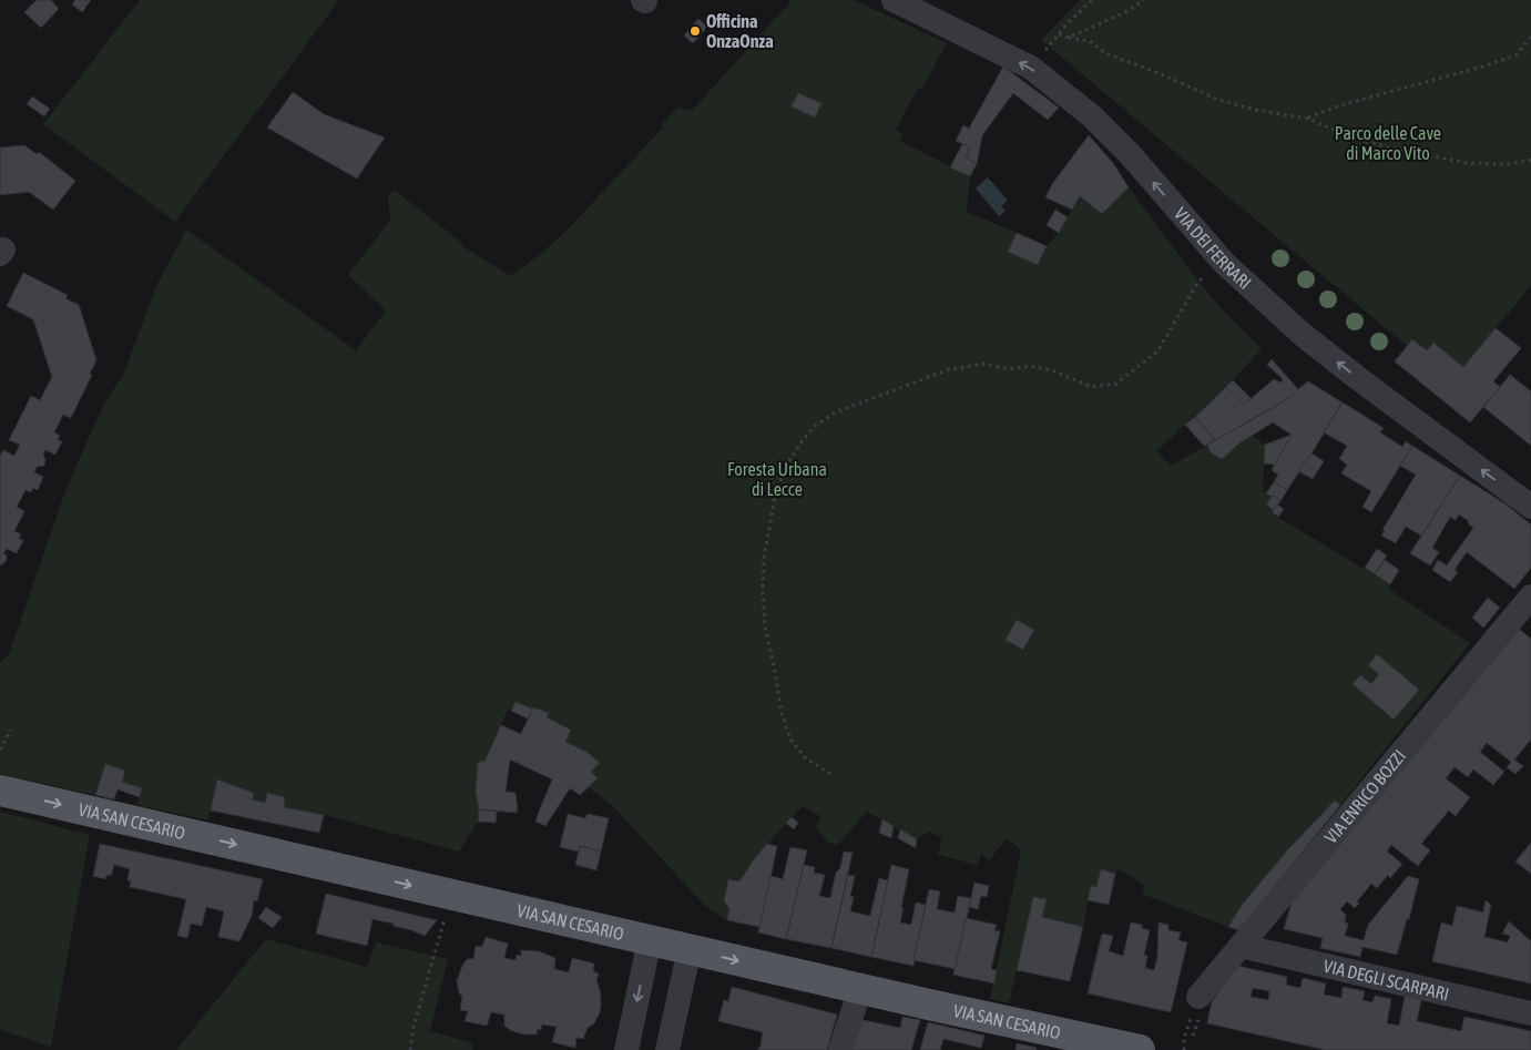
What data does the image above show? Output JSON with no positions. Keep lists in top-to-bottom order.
{
  "streets": {
    "main road": ["VIA SAN CESARIO"],
    "street": ["VIA DEI FERRARI", "VIA ENRICO BOZZI", "VIA DEGLI SCARPARI"]
  },
  "crossings": [
    ["VIA ENRICO BOZZI", "VIA DEGLI SCARPARI"]
  ],
  "one_way": ["VIA DEI FERRARI", "VIA SAN CESARIO"],
  "parks": ["Parco delle Cave di Marco Vito", "Foresta Urbana di Lecce"],
  "places": ["Officina OnzaOnza"]
}
